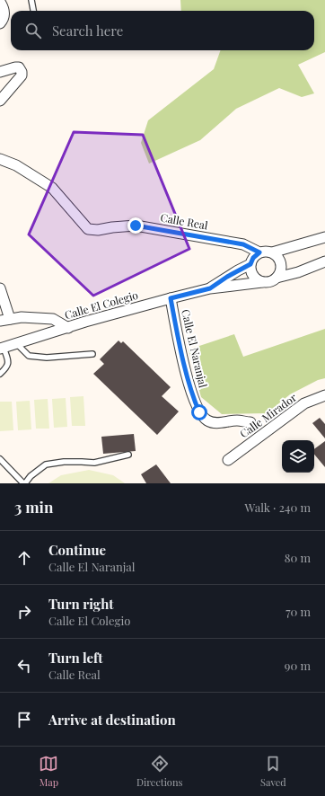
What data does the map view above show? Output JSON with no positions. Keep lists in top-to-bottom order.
{
  "streets": {
    "street": [
      "Calle Real",
      "Calle El Colegio",
      "Calle El Naranjal",
      "Calle Mirador"
    ]
  },
  "crossings": [
    ["Calle Real", "Calle El Colegio"],
    ["Calle El Colegio", "Calle El Naranjal"]
  ],
  "page": {
    "search": "Search here",
    "heading": ["3 min", "Walk · 240 m"],
    "list": [
      ["Continue", "Calle El Naranjal", "80 m"],
      ["Turn right", "Calle El Colegio", "70 m"],
      ["Turn left", "Calle Real", "90 m"],
      "Arrive at destination"
    ],
    "nav": ["Map", "Directions", "Saved"]
  }
}
